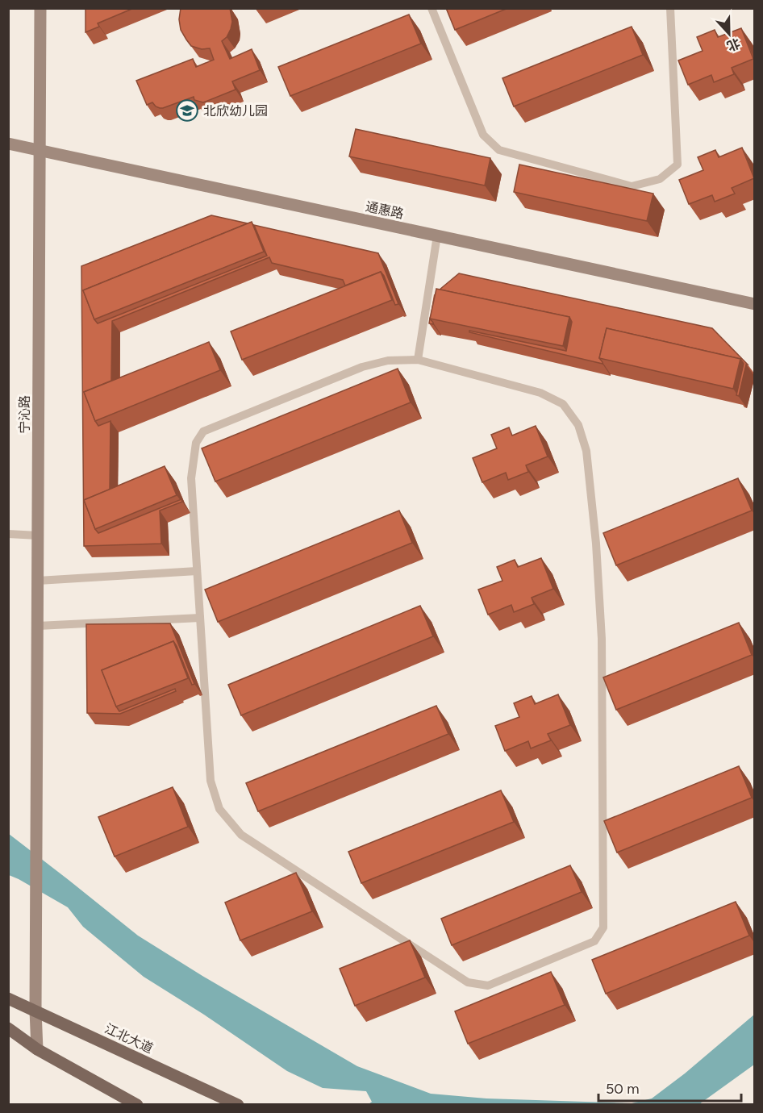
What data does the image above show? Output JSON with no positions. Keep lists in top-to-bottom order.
{
  "streets": {
    "main road": ["江北大道"],
    "street": ["通惠路", "宁沁路"]
  },
  "crossings": [
    ["通惠路", "宁沁路"],
    ["宁沁路", "江北大道"]
  ],
  "places": {
    "school or university": ["北欣幼儿园"]
  },
  "scale_bar": "50 m",
  "north": "bottom"
}
